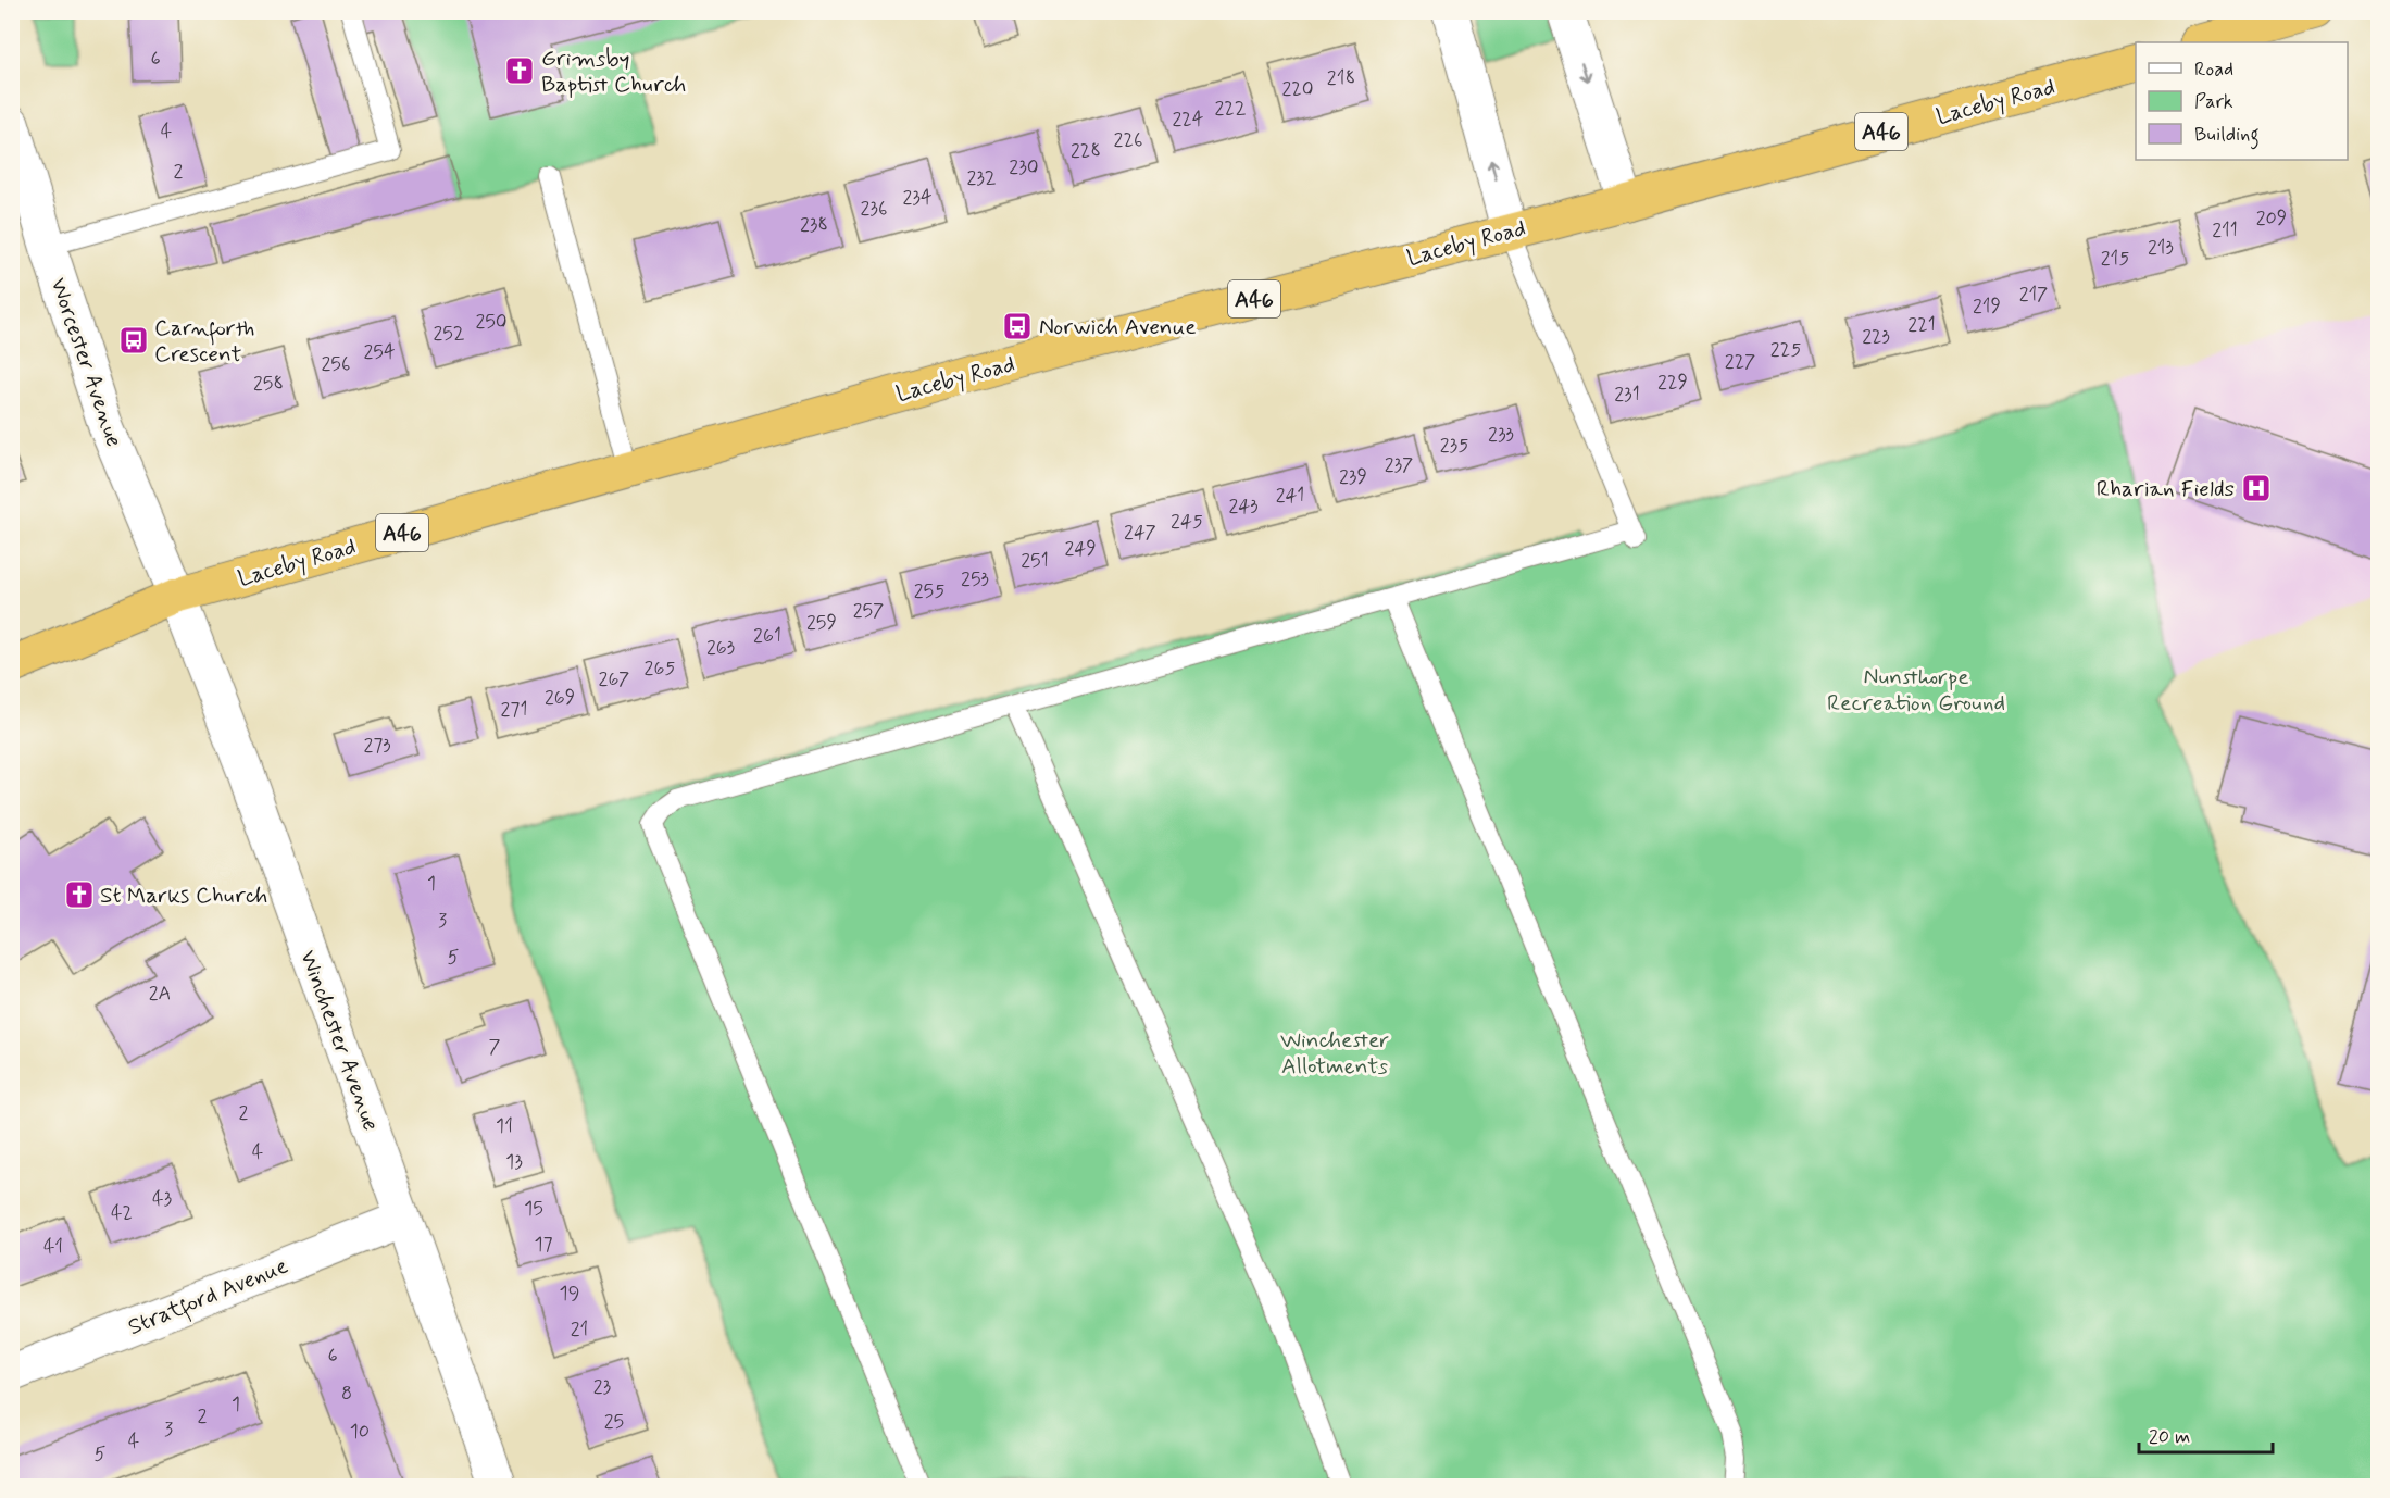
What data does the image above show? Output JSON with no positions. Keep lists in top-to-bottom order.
{
  "streets": {
    "highway": ["Laceby Road", "A46"],
    "street": ["Worcester Avenue", "Winchester Avenue", "Stratford Avenue"]
  },
  "crossings": [
    ["Laceby Road", "Worcester Avenue"],
    ["Laceby Road", "Winchester Avenue"],
    ["Worcester Avenue", "Winchester Avenue"],
    ["Winchester Avenue", "Stratford Avenue"]
  ],
  "parks": ["Nunsthorpe Recreation Ground", "Winchester Allotments"],
  "places": {
    "church": ["Grimsby Baptist Church", "St Marks Church"],
    "bus stop": ["Norwich Avenue", "Carnforth Crescent"],
    "hospital": ["Rharian Fields"]
  },
  "house_numbers": [
    "6",
    "218",
    "220",
    "222",
    "224",
    "4",
    "226",
    "228",
    "230",
    "2",
    "232",
    "234",
    "236",
    "209",
    "238",
    "211",
    "213",
    "215",
    "217",
    "219",
    "250",
    "221",
    "252",
    "223",
    "225",
    "254",
    "227",
    "256",
    "229",
    "258",
    "231",
    "233",
    "235",
    "237",
    "239",
    "241",
    "243",
    "245",
    "247",
    "249",
    "251",
    "253",
    "255",
    "257",
    "259",
    "261",
    "263",
    "265",
    "267",
    "269",
    "271",
    "273",
    "1",
    "3",
    "5",
    "2A",
    "7",
    "2",
    "11",
    "4",
    "13",
    "43",
    "15",
    "42",
    "17",
    "41",
    "19",
    "21",
    "6",
    "23",
    "8",
    "1",
    "2",
    "25",
    "3",
    "10",
    "4",
    "5"
  ],
  "legend": ["Road", "Park", "Building"],
  "scale_bar": "20 m"
}
